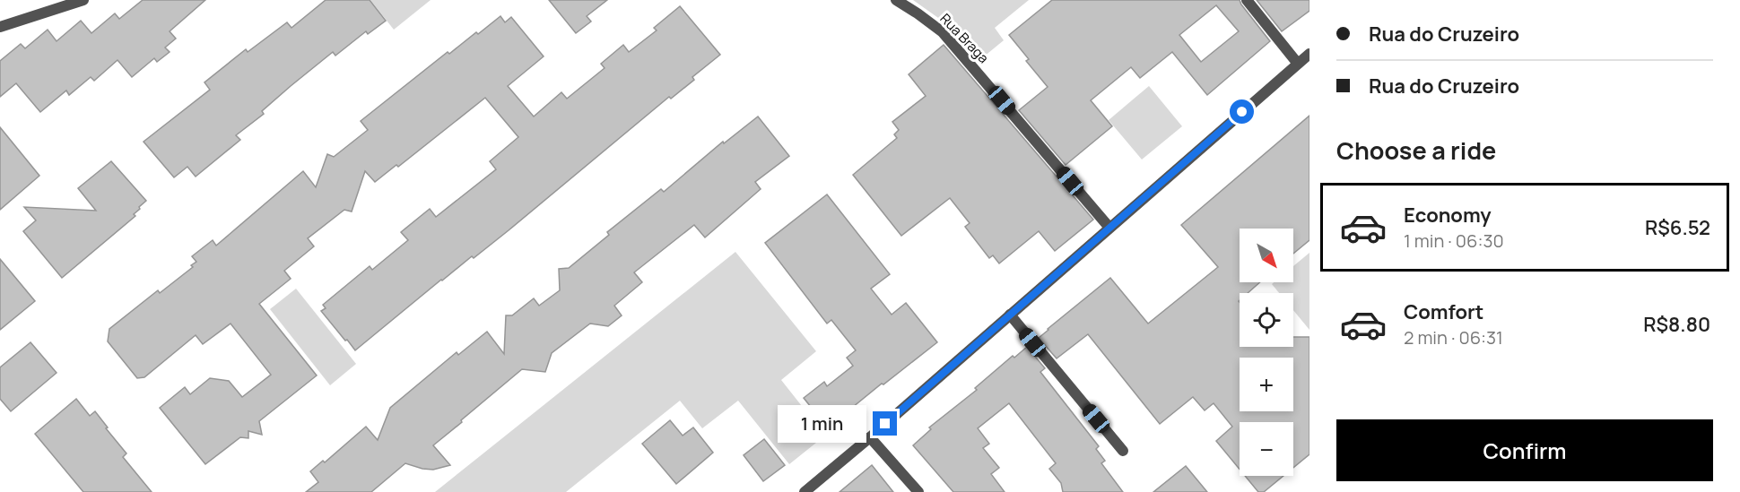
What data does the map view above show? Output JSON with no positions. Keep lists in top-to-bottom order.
{
  "streets": {
    "street": ["Rua Braga"]
  },
  "north": "bottom right",
  "page": {
    "banner": ["Rua do Cruzeiro", "Rua do Cruzeiro"],
    "heading": "Choose a ride",
    "list": [
      {
        "name": "Economy",
        "note": "1 min · 06:30",
        "value": "R$6.52"
      },
      {
        "name": "Comfort",
        "note": "2 min · 06:31",
        "value": "R$8.80"
      }
    ],
    "map_buttons": ["+", "−"],
    "bubble": "1 min",
    "buttons": "Confirm"
  }
}
